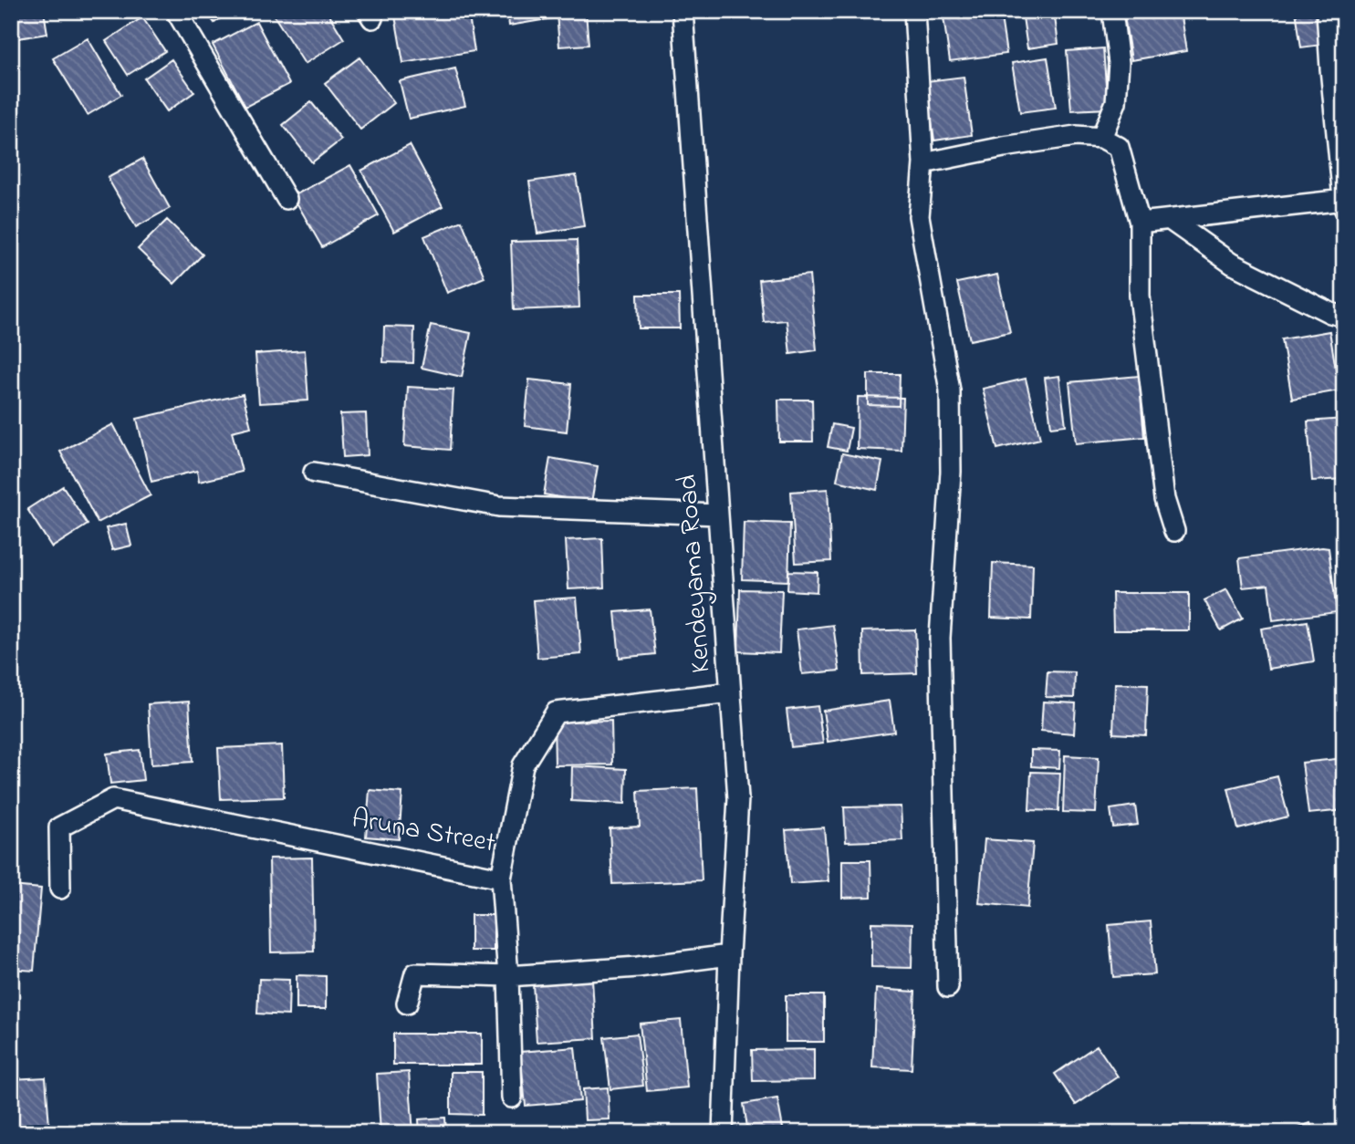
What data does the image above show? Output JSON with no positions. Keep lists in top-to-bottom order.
{
  "streets": {
    "street": ["Kendeyama Road", "Aruna Street"]
  },
  "crossings": [
    ["Kendeyama Road", "Aruna Street"]
  ]
}
